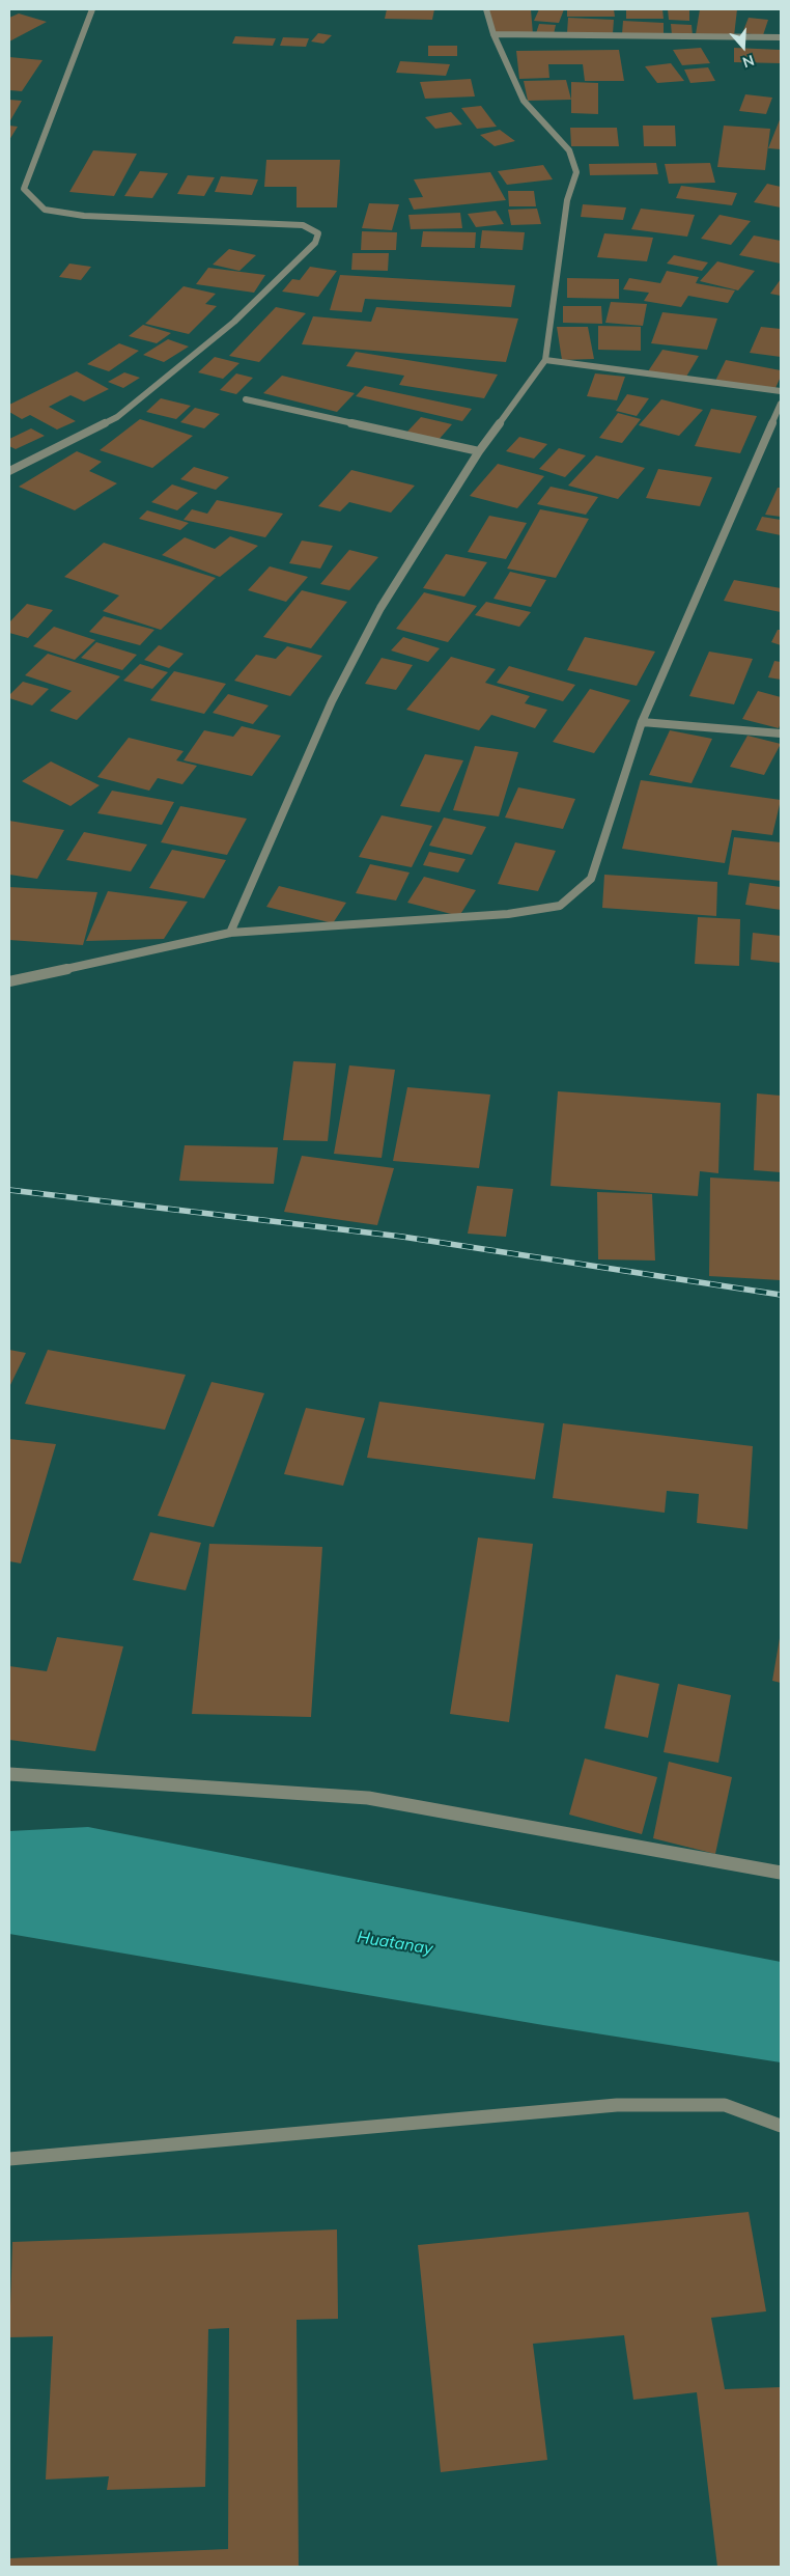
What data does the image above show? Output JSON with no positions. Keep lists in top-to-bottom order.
{
  "water": ["Huatanay"],
  "north": "bottom"
}
